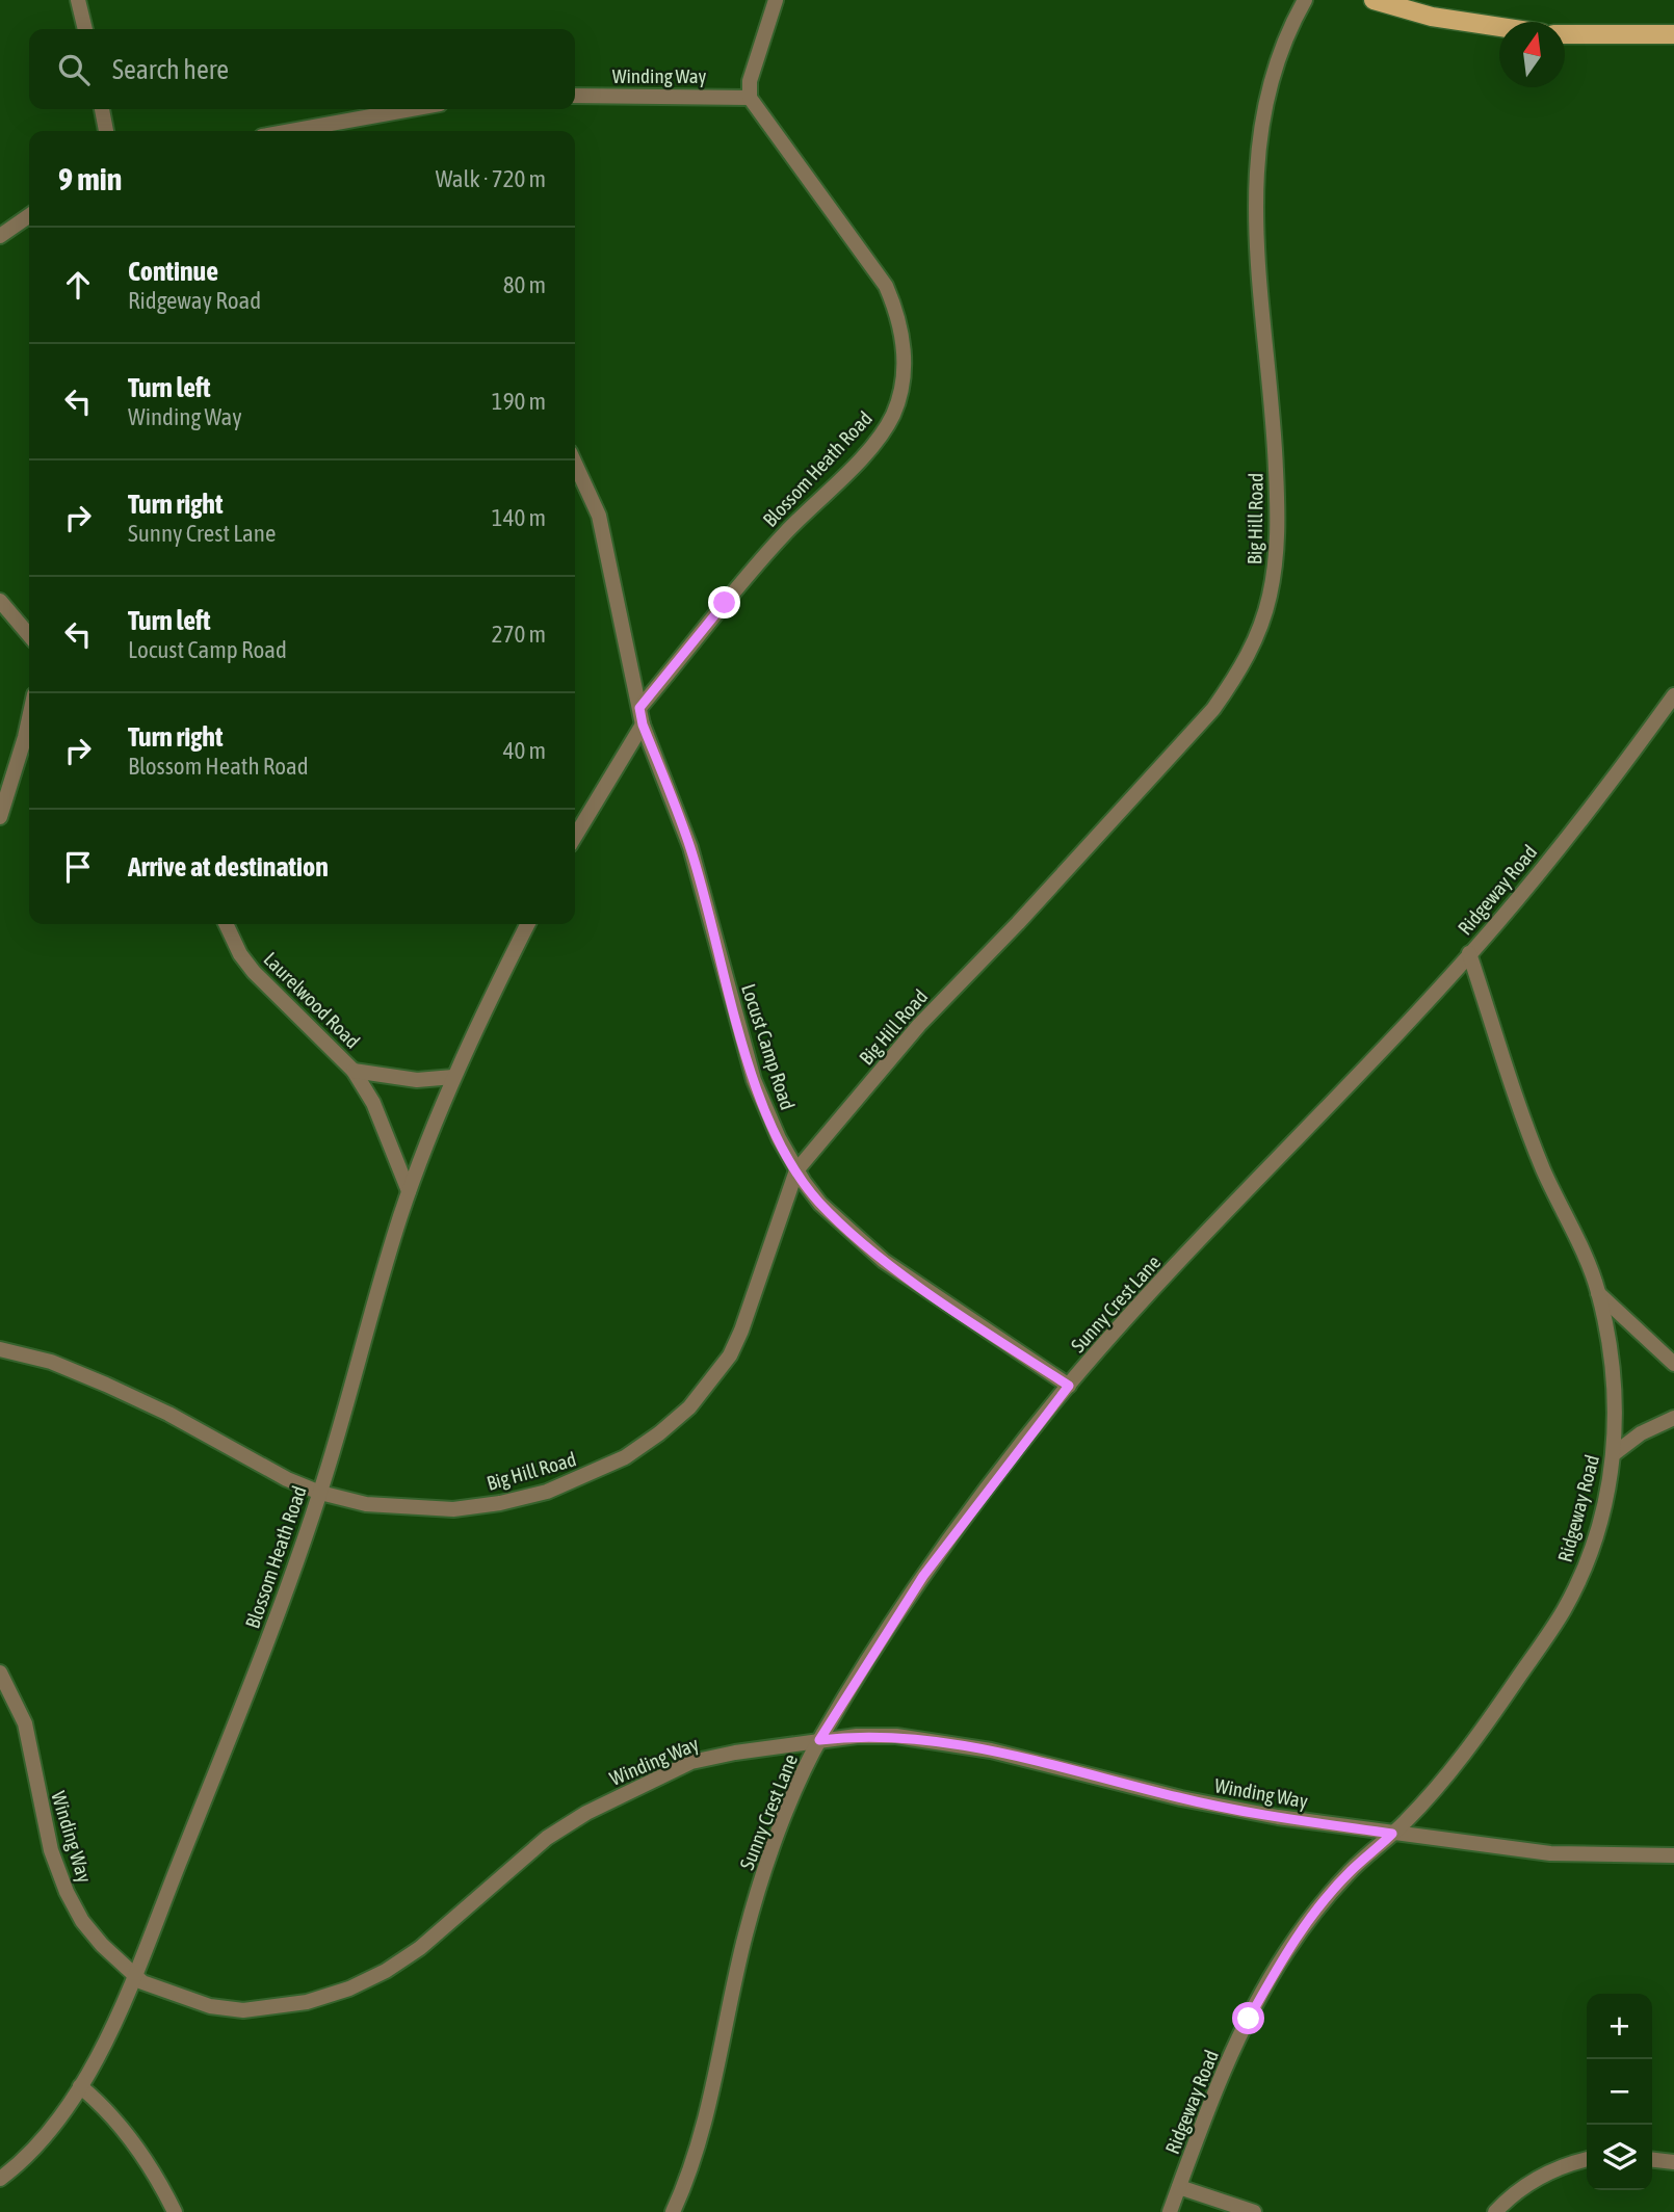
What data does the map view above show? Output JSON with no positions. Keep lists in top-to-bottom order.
{
  "streets": {
    "street": [
      "Winding Way",
      "Blossom Heath Road",
      "Big Hill Road",
      "Ridgeway Road",
      "Laurelwood Road",
      "Locust Camp Road",
      "Sunny Crest Lane"
    ]
  },
  "crossings": [
    ["Winding Way", "Blossom Heath Road"],
    ["Winding Way", "Ridgeway Road"],
    ["Winding Way", "Sunny Crest Lane"],
    ["Blossom Heath Road", "Big Hill Road"],
    ["Blossom Heath Road", "Laurelwood Road"],
    ["Blossom Heath Road", "Locust Camp Road"],
    ["Big Hill Road", "Locust Camp Road"],
    ["Ridgeway Road", "Sunny Crest Lane"],
    ["Locust Camp Road", "Sunny Crest Lane"]
  ],
  "north": "top",
  "page": {
    "search": "Search here",
    "heading": ["9 min", "Walk · 720 m"],
    "list": [
      ["Continue", "Ridgeway Road", "80 m"],
      ["Turn left", "Winding Way", "190 m"],
      ["Turn right", "Sunny Crest Lane", "140 m"],
      ["Turn left", "Locust Camp Road", "270 m"],
      ["Turn right", "Blossom Heath Road", "40 m"],
      "Arrive at destination"
    ],
    "map_buttons": ["+", "−"]
  }
}
